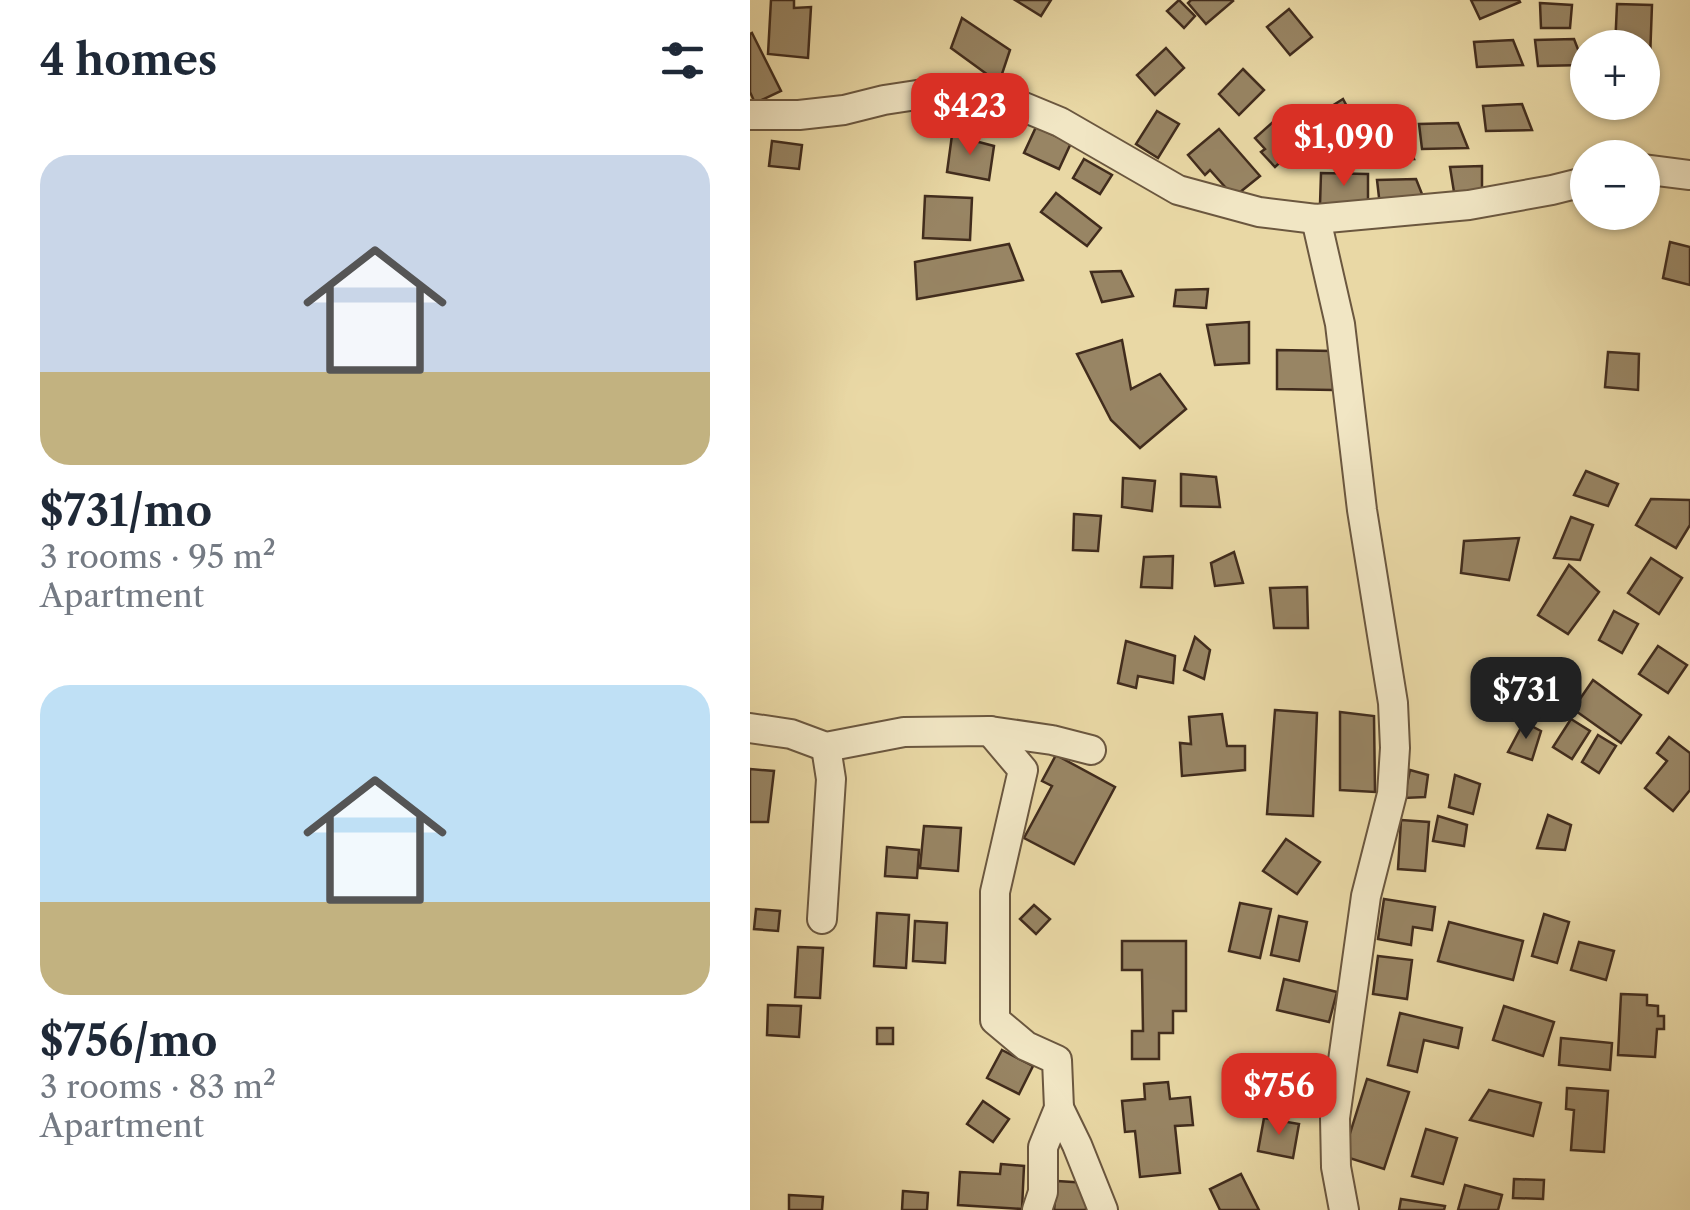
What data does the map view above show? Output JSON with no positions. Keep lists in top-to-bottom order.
{
  "page": {
    "heading": "4 homes",
    "map_buttons": ["+", "−"],
    "price": [
      "$423",
      "$1,090",
      "$731",
      "$756"
    ],
    "list": [
      {
        "name": "$731/mo",
        "note": "3 rooms · 95 m² · Apartment"
      },
      {
        "name": "$756/mo",
        "note": "3 rooms · 83 m² · Apartment"
      }
    ]
  }
}
